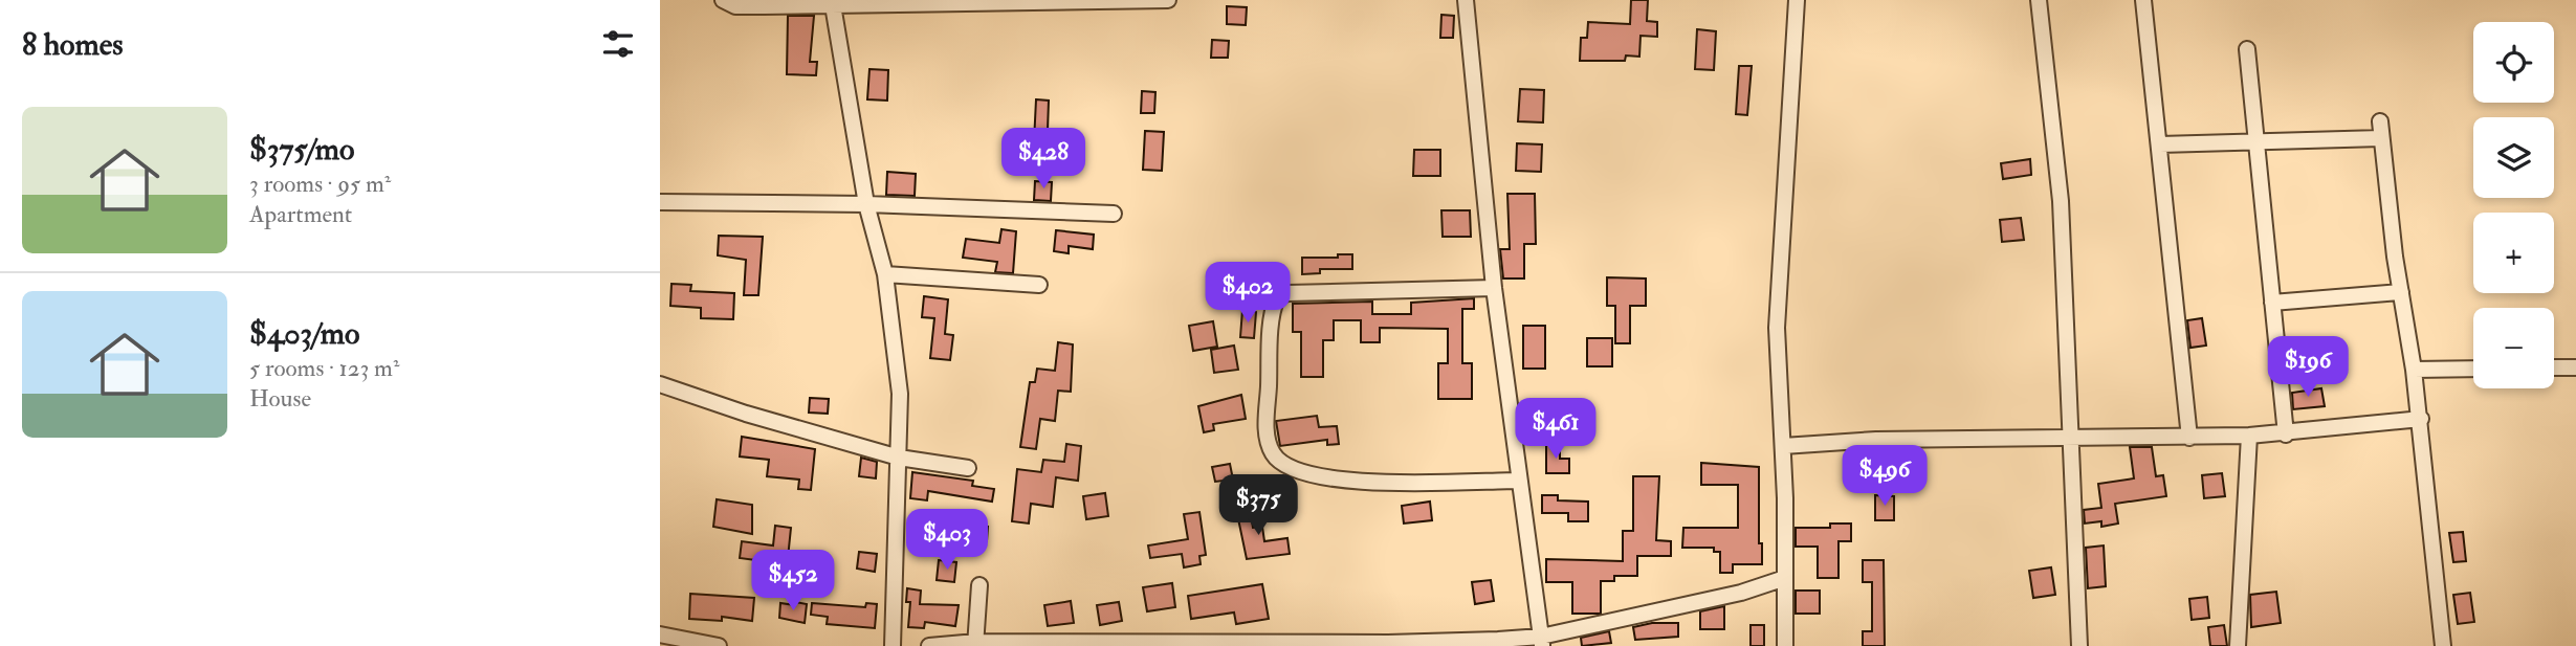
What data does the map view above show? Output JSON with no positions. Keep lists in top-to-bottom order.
{
  "page": {
    "heading": "8 homes",
    "map_buttons": ["+", "−"],
    "list": [
      {
        "name": "$375/mo",
        "note": "3 rooms · 95 m² · Apartment"
      },
      {
        "name": "$403/mo",
        "note": "5 rooms · 123 m² · House"
      }
    ],
    "price": [
      "$428",
      "$402",
      "$196",
      "$461",
      "$496",
      "$375",
      "$403",
      "$452"
    ]
  }
}
